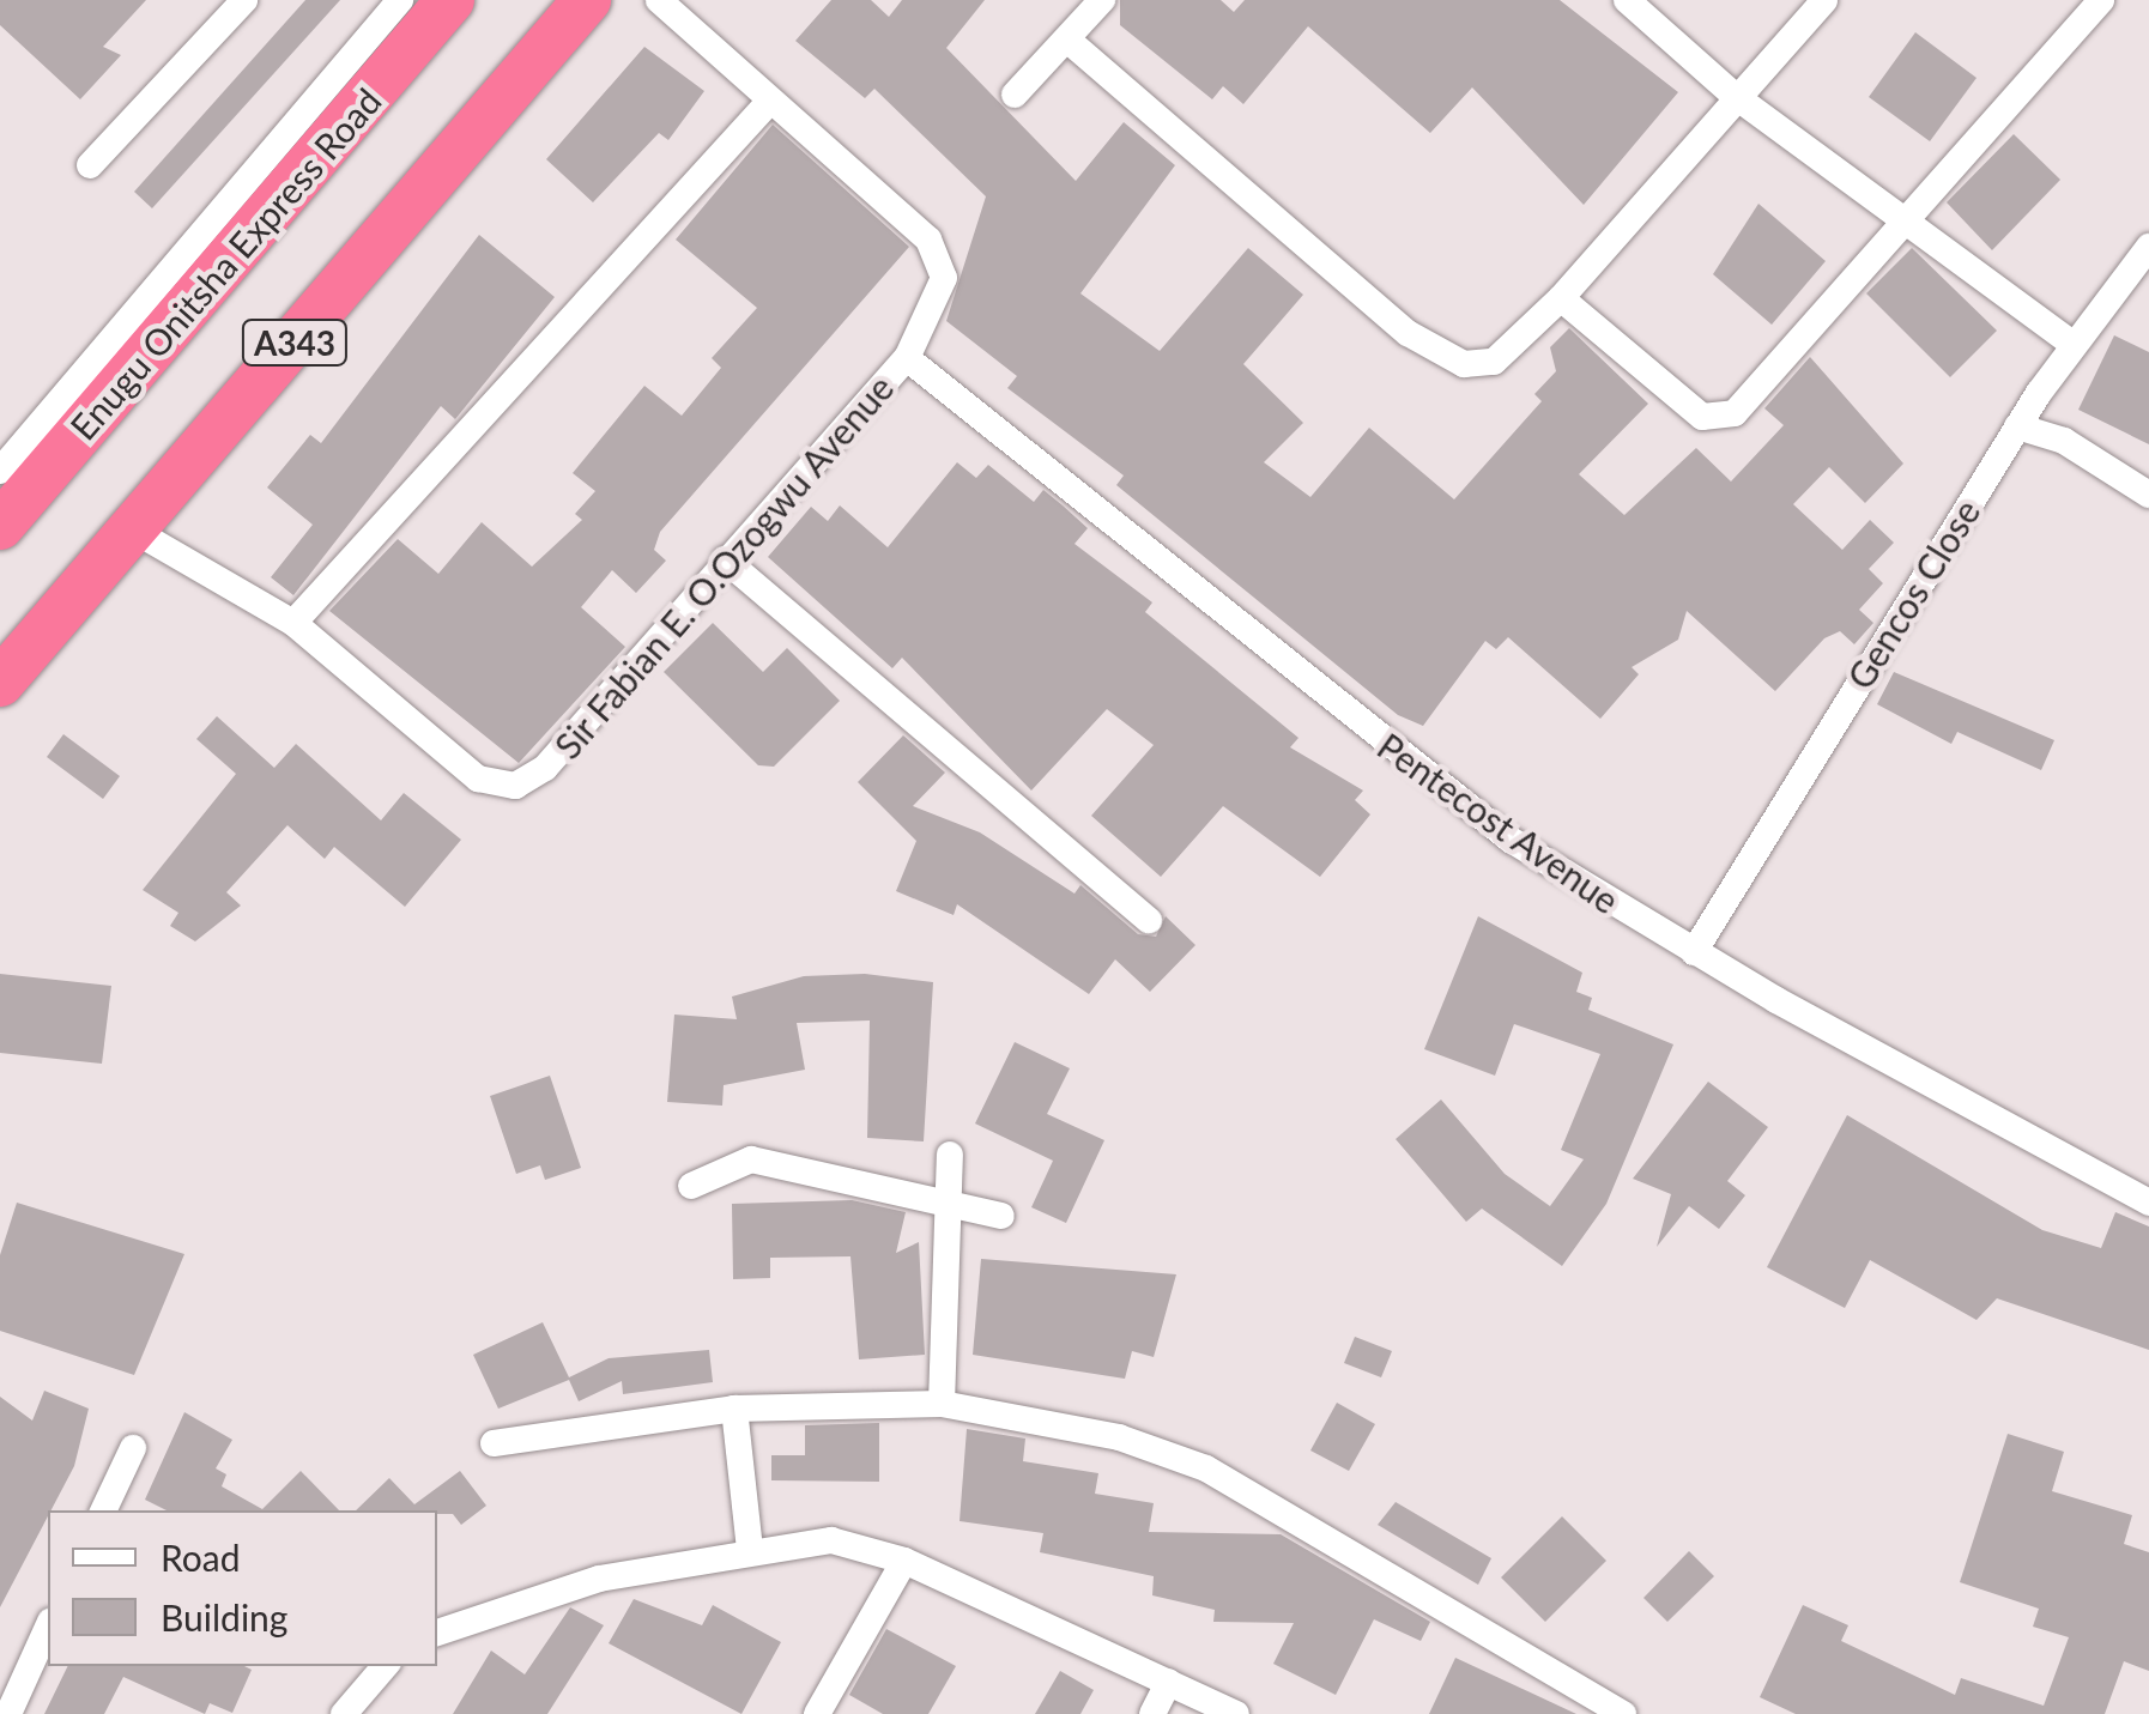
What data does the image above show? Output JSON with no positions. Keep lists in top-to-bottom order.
{
  "streets": {
    "highway": ["Enugu Onitsha Express Road", "A343"],
    "street": ["Sir Fabian E. O.Ozogwu Avenue", "Gencos Close", "Pentecost Avenue"]
  },
  "crossings": [
    ["A343", "Sir Fabian E. O.Ozogwu Avenue"],
    ["Sir Fabian E. O.Ozogwu Avenue", "Pentecost Avenue"],
    ["Gencos Close", "Pentecost Avenue"]
  ],
  "legend": ["Road", "Building"]
}
